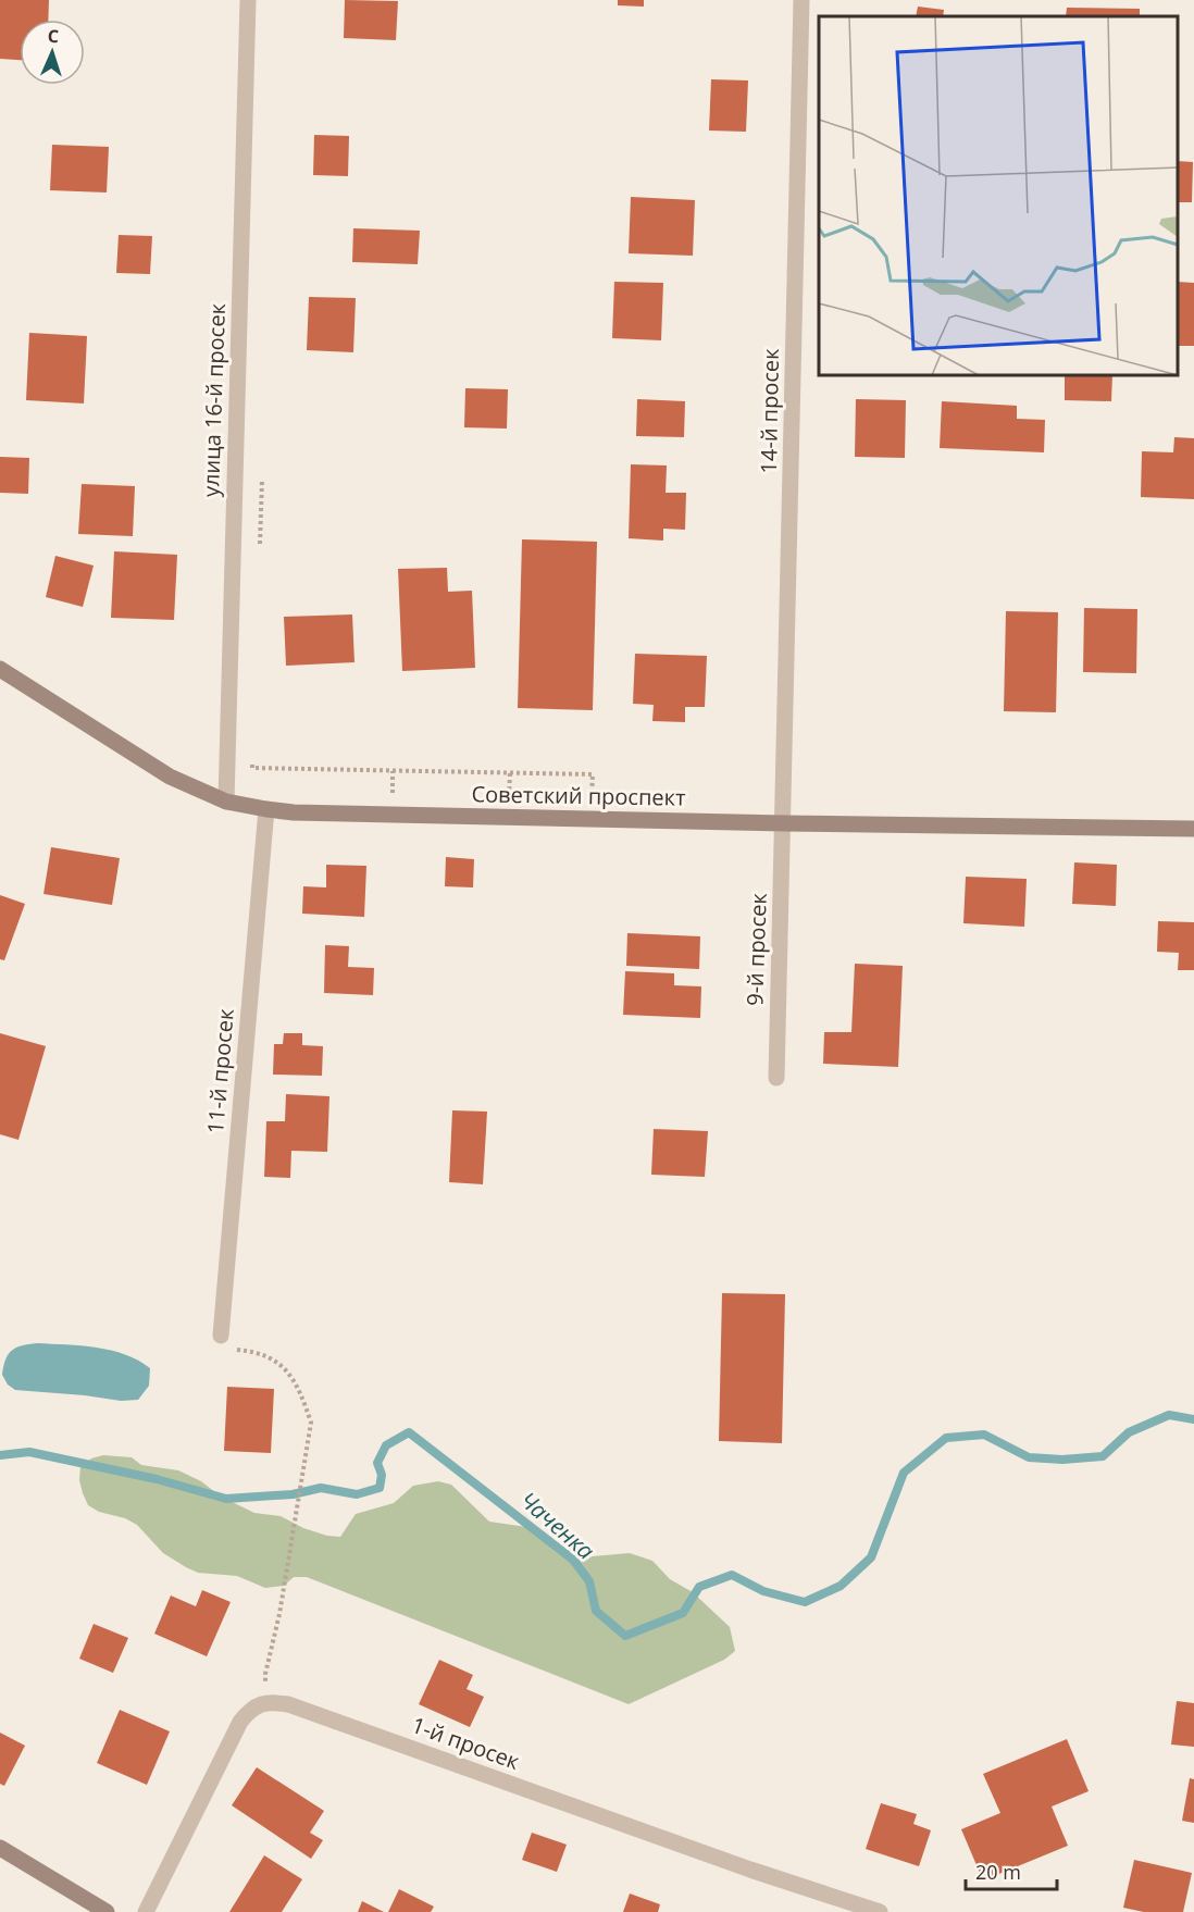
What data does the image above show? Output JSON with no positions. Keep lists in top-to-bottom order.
{
  "streets": {
    "street": [
      "улица 16-й просек",
      "14-й просек",
      "Советский проспект",
      "9-й просек",
      "11-й просек",
      "1-й просек"
    ]
  },
  "crossings": [
    ["улица 16-й просек", "Советский проспект"],
    ["14-й просек", "Советский проспект"],
    ["14-й просек", "9-й просек"],
    ["Советский проспект", "9-й просек"],
    ["Советский проспект", "11-й просек"]
  ],
  "water": ["Чаченка"],
  "scale_bar": "20 m",
  "north": "top"
}
